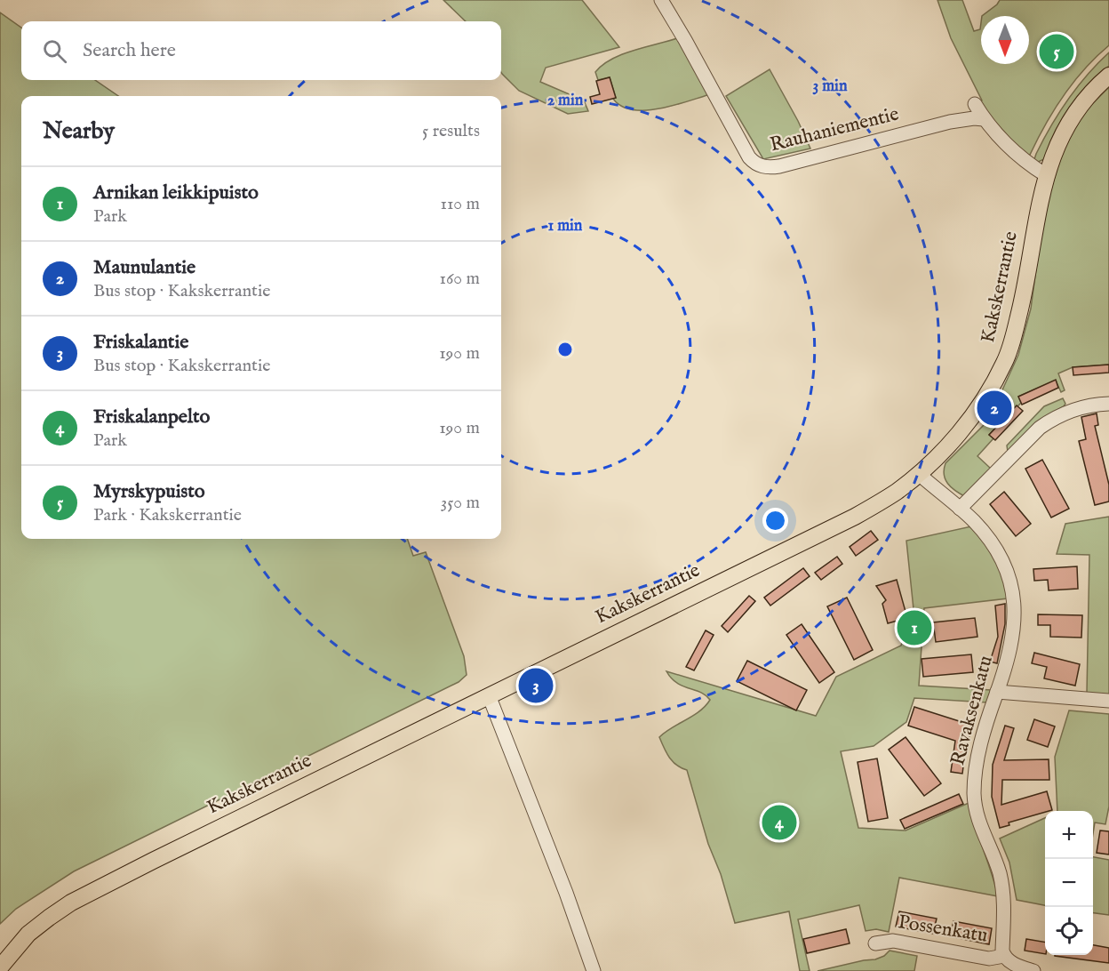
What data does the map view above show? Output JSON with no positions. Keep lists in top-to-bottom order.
{
  "streets": {
    "main road": ["Kakskerrantie"],
    "street": ["Rauhaniementie", "Ravaksenkatu", "Possenkatu"]
  },
  "crossings": [
    ["Kakskerrantie", "Ravaksenkatu"],
    ["Ravaksenkatu", "Possenkatu"]
  ],
  "north": "bottom",
  "page": {
    "search": "Search here",
    "pins": [
      "5",
      "2",
      "1",
      "3",
      "4"
    ],
    "heading": ["Nearby", "5 results"],
    "list": [
      {
        "mark": "1",
        "name": "Arnikan leikkipuisto",
        "note": "Park",
        "value": "110 m"
      },
      {
        "mark": "2",
        "name": "Maunulantie",
        "note": "Bus stop · Kakskerrantie",
        "value": "160 m"
      },
      {
        "mark": "3",
        "name": "Friskalantie",
        "note": "Bus stop · Kakskerrantie",
        "value": "190 m"
      },
      {
        "mark": "4",
        "name": "Friskalanpelto",
        "note": "Park",
        "value": "190 m"
      },
      {
        "mark": "5",
        "name": "Myrskypuisto",
        "note": "Park · Kakskerrantie",
        "value": "350 m"
      }
    ],
    "map_buttons": ["+", "−"]
  },
  "rings": ["3 min", "2 min", "1 min"]
}
